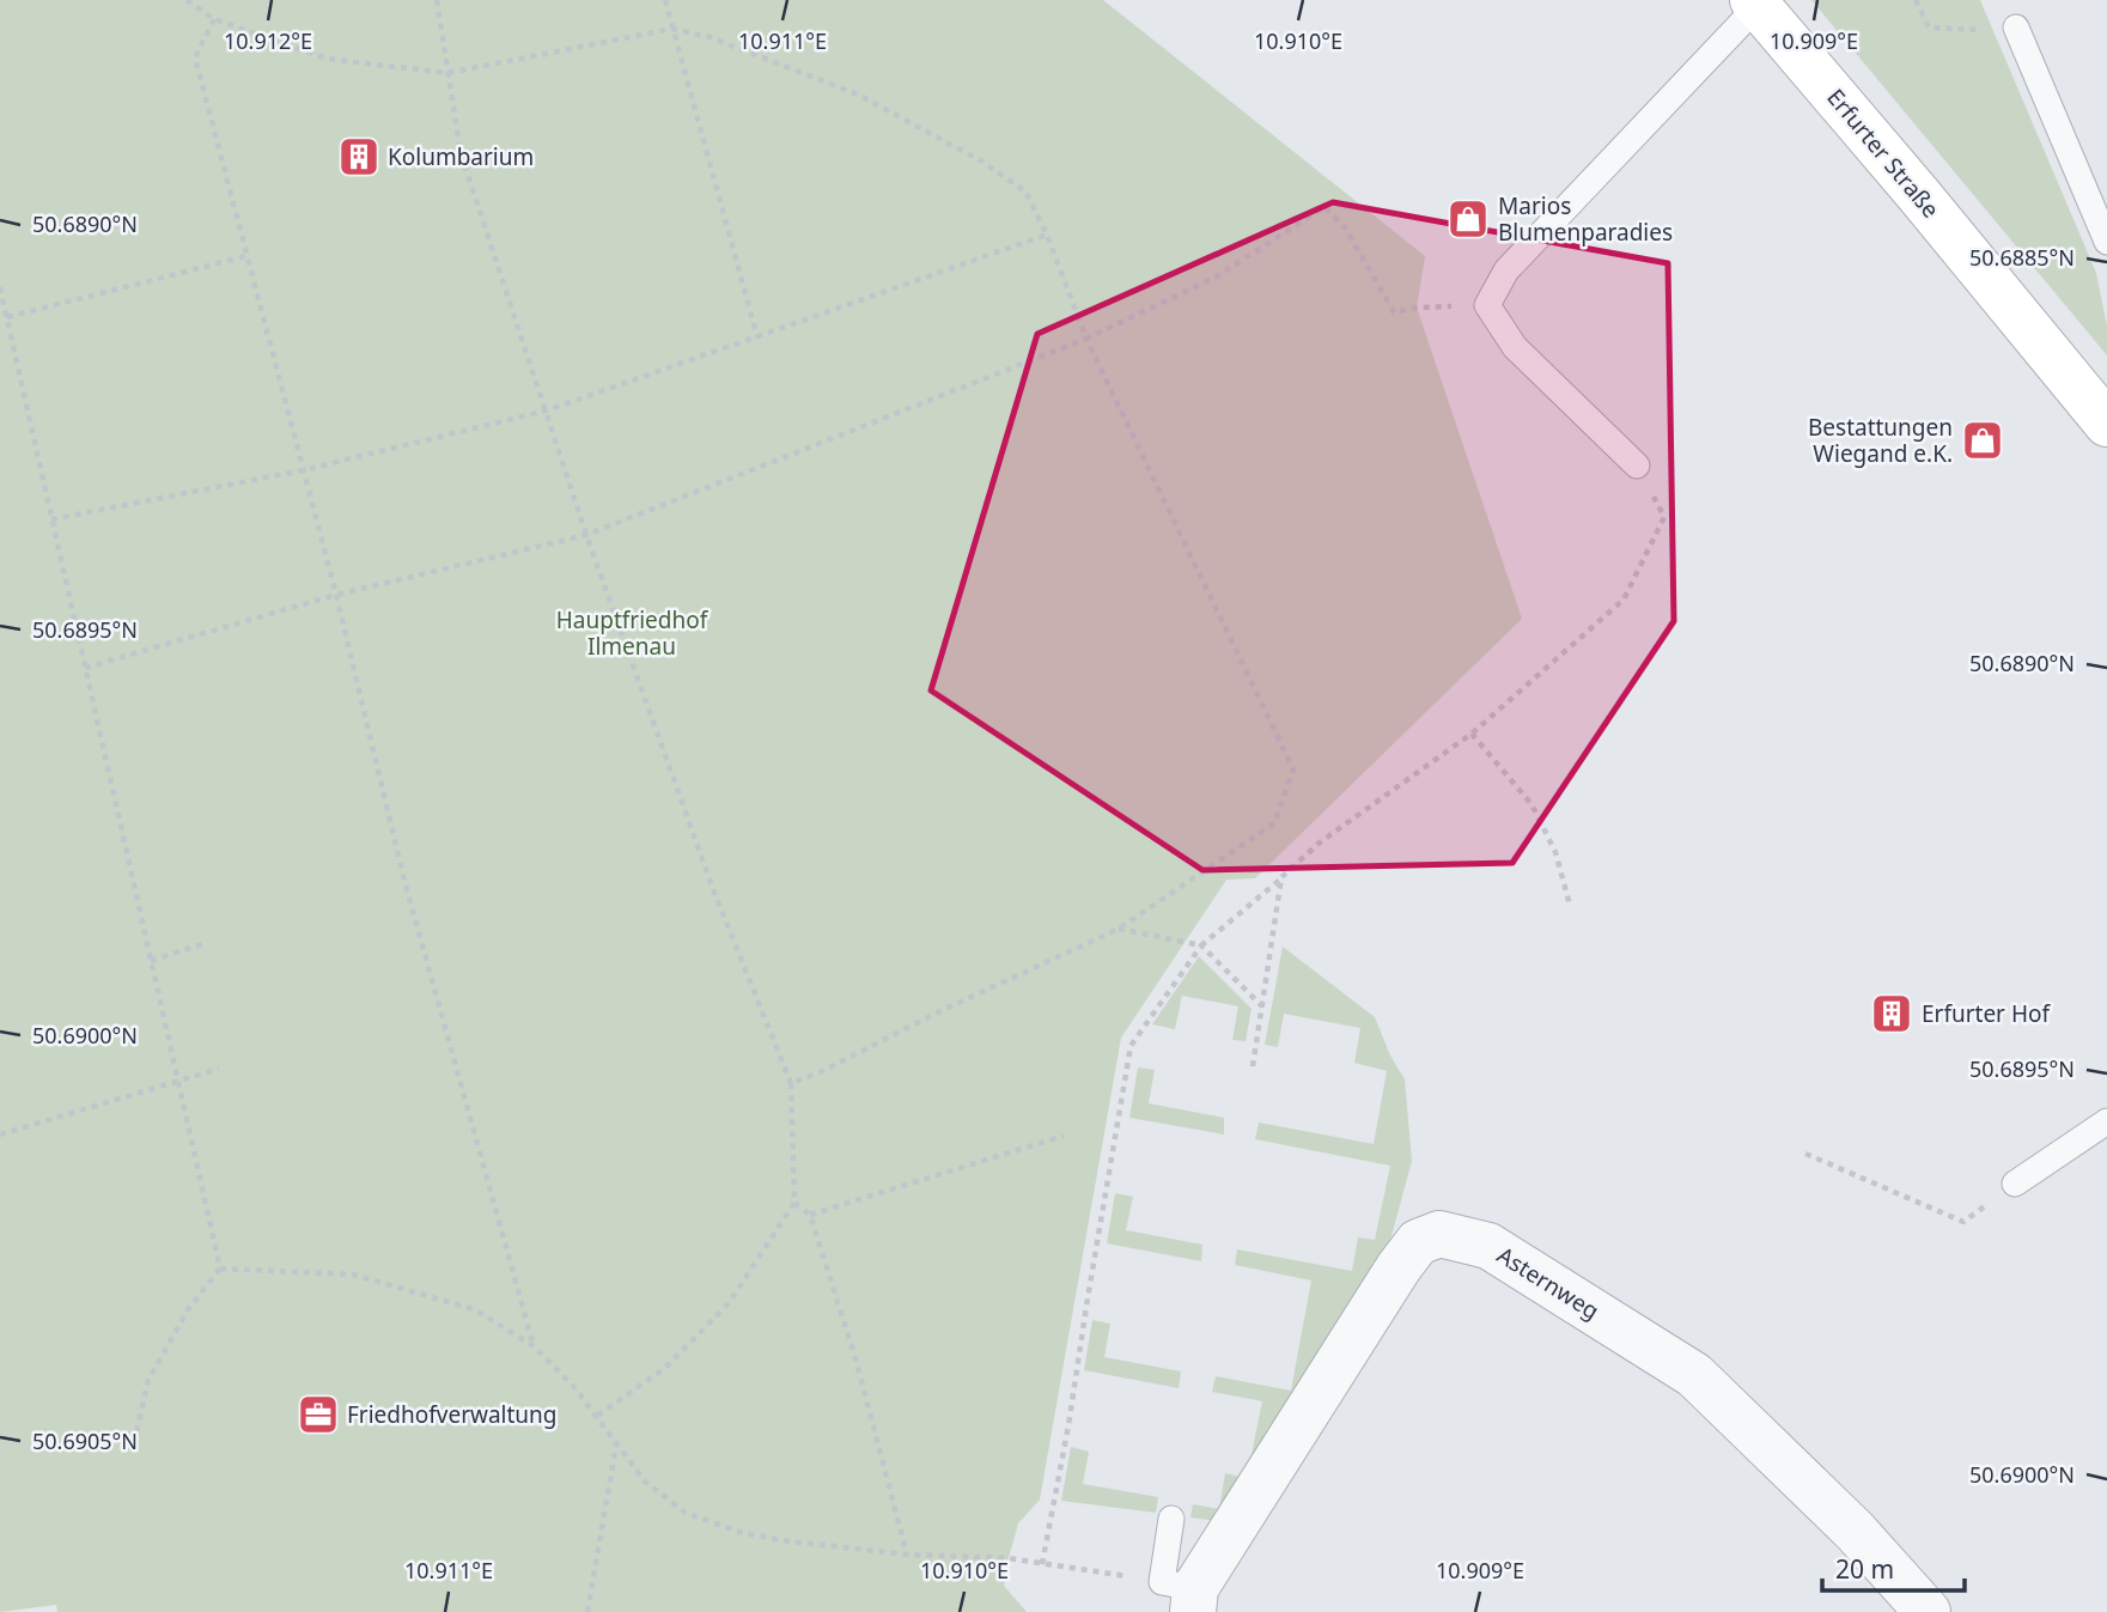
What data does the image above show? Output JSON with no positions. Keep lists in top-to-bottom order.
{
  "streets": {
    "main road": ["Erfurter Straße"],
    "street": ["Asternweg"]
  },
  "parks": ["Hauptfriedhof Ilmenau"],
  "places": {
    "building": ["Kolumbarium", "Erfurter Hof"],
    "shop": ["Marios Blumenparadies", "Bestattungen Wiegand e.K."],
    "office": ["Friedhofverwaltung"]
  },
  "scale_bar": "20 m",
  "coordinates": [
    "10.912°E",
    "10.911°E",
    "10.910°E",
    "10.909°E",
    "50.6890°N",
    "50.6885°N",
    "50.6895°N",
    "50.6900°N",
    "50.6905°N"
  ]
}
